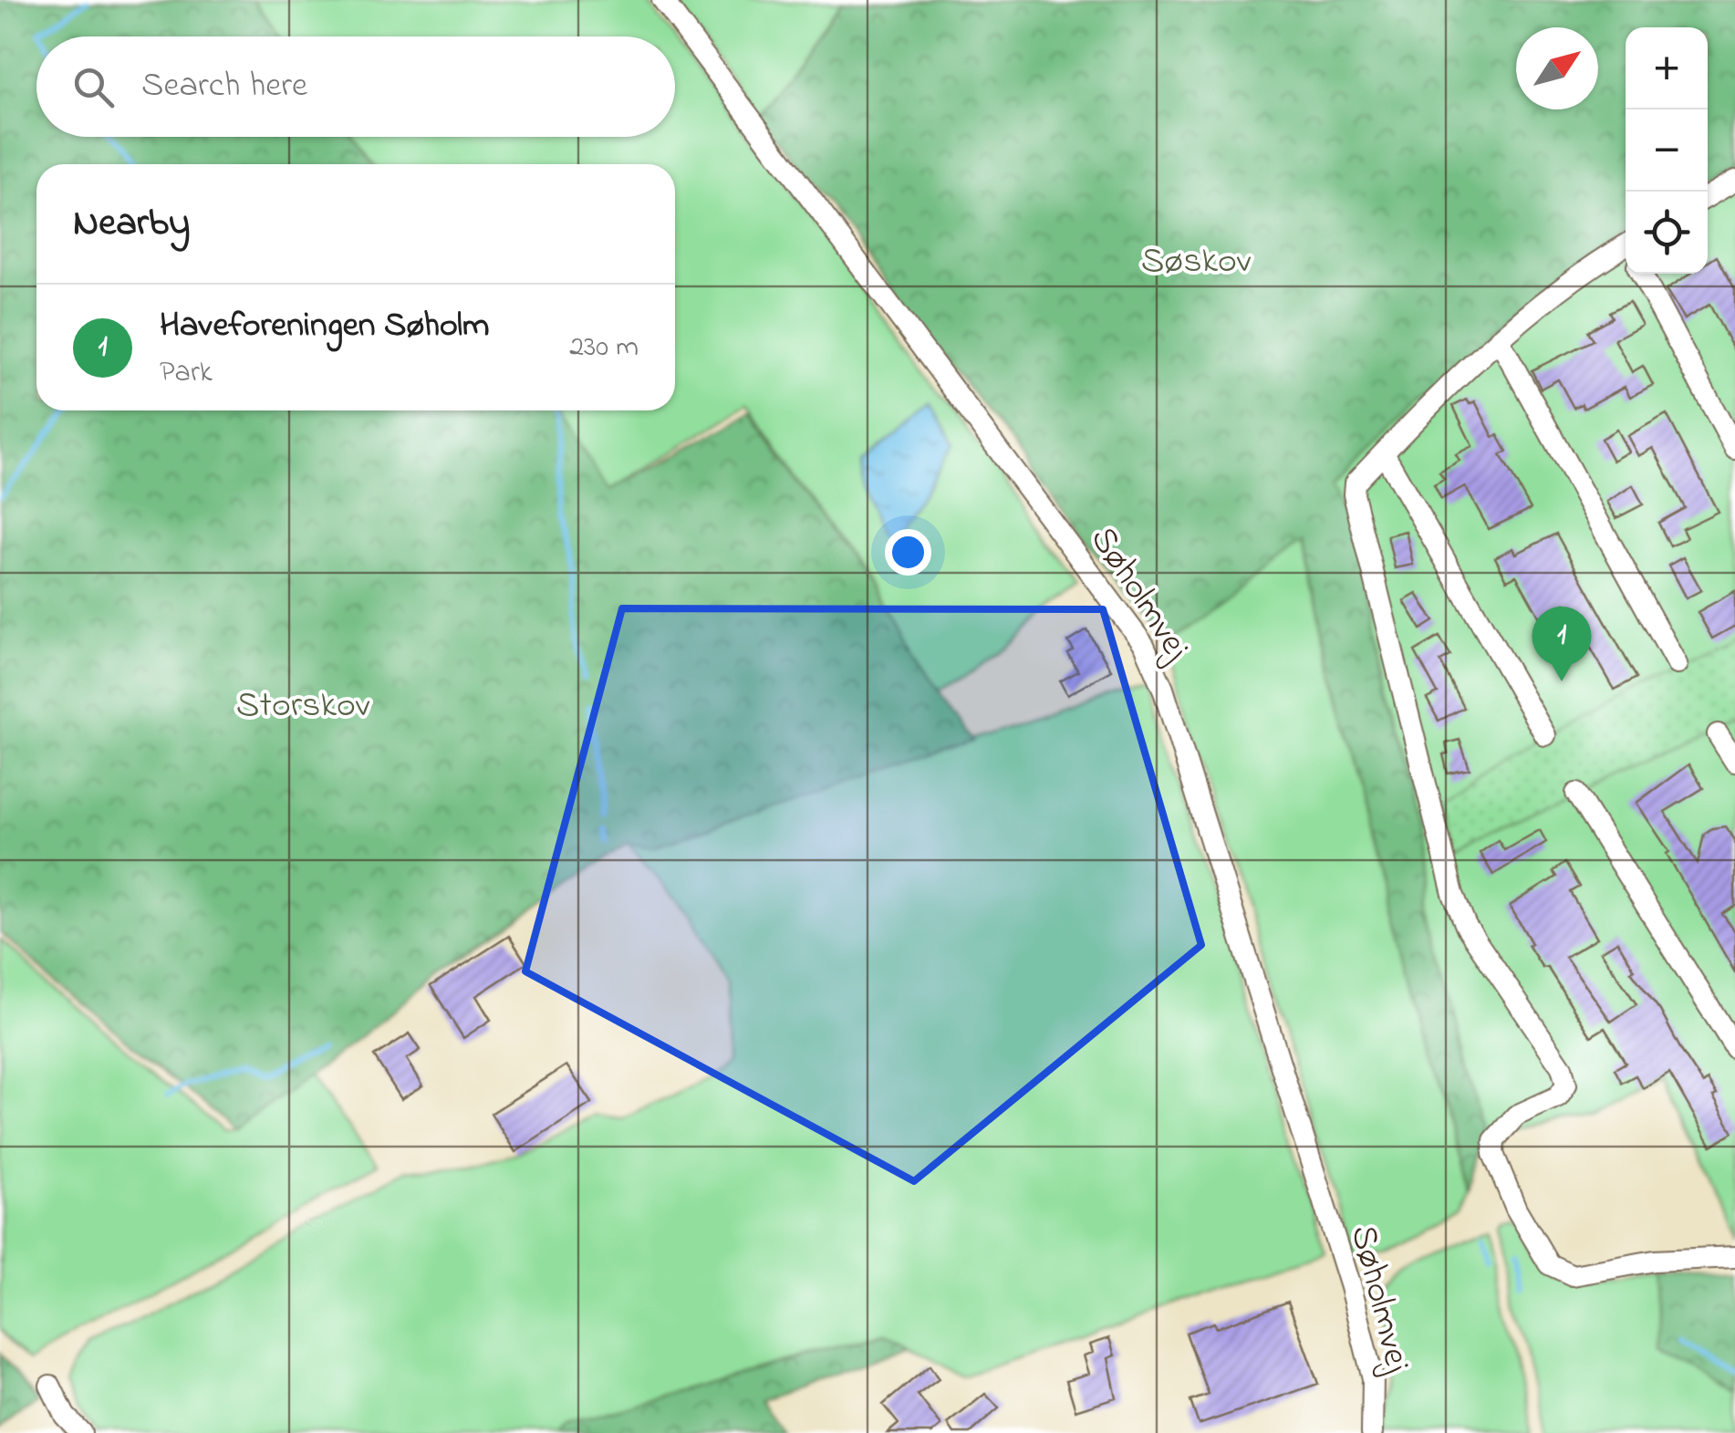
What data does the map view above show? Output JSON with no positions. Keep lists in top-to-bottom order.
{
  "streets": {
    "street": ["Søholmvej"]
  },
  "parks": ["Søskov", "Storskov"],
  "north": "top right",
  "page": {
    "map_buttons": ["+", "−"],
    "search": "Search here",
    "heading": "Nearby",
    "list": [
      {
        "mark": "1",
        "name": "Haveforeningen Søholm",
        "note": "Park",
        "value": "230 m"
      }
    ],
    "pins": "1"
  }
}
